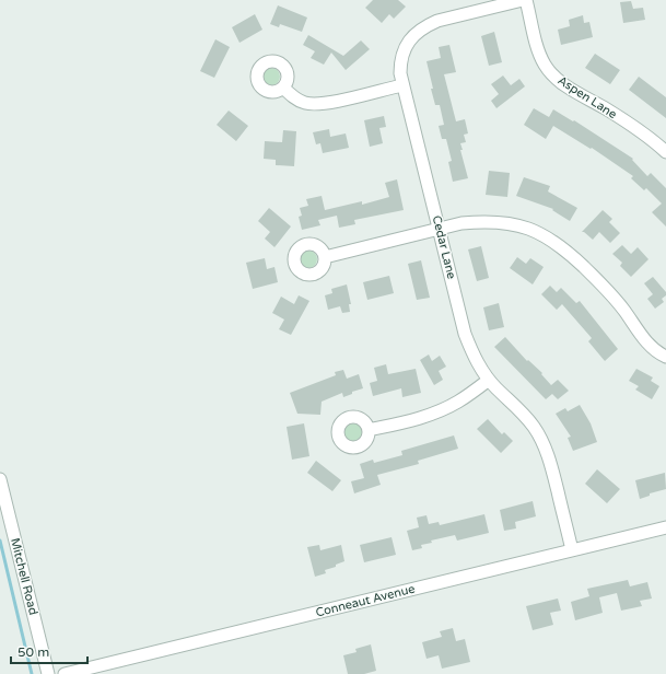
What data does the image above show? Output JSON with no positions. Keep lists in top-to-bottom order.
{
  "streets": {
    "street": [
      "Aspen Lane",
      "Cedar Lane",
      "Mitchell Road",
      "Conneaut Avenue"
    ]
  },
  "crossings": [
    ["Aspen Lane", "Cedar Lane"],
    ["Cedar Lane", "Conneaut Avenue"]
  ],
  "scale_bar": "50 m"
}
